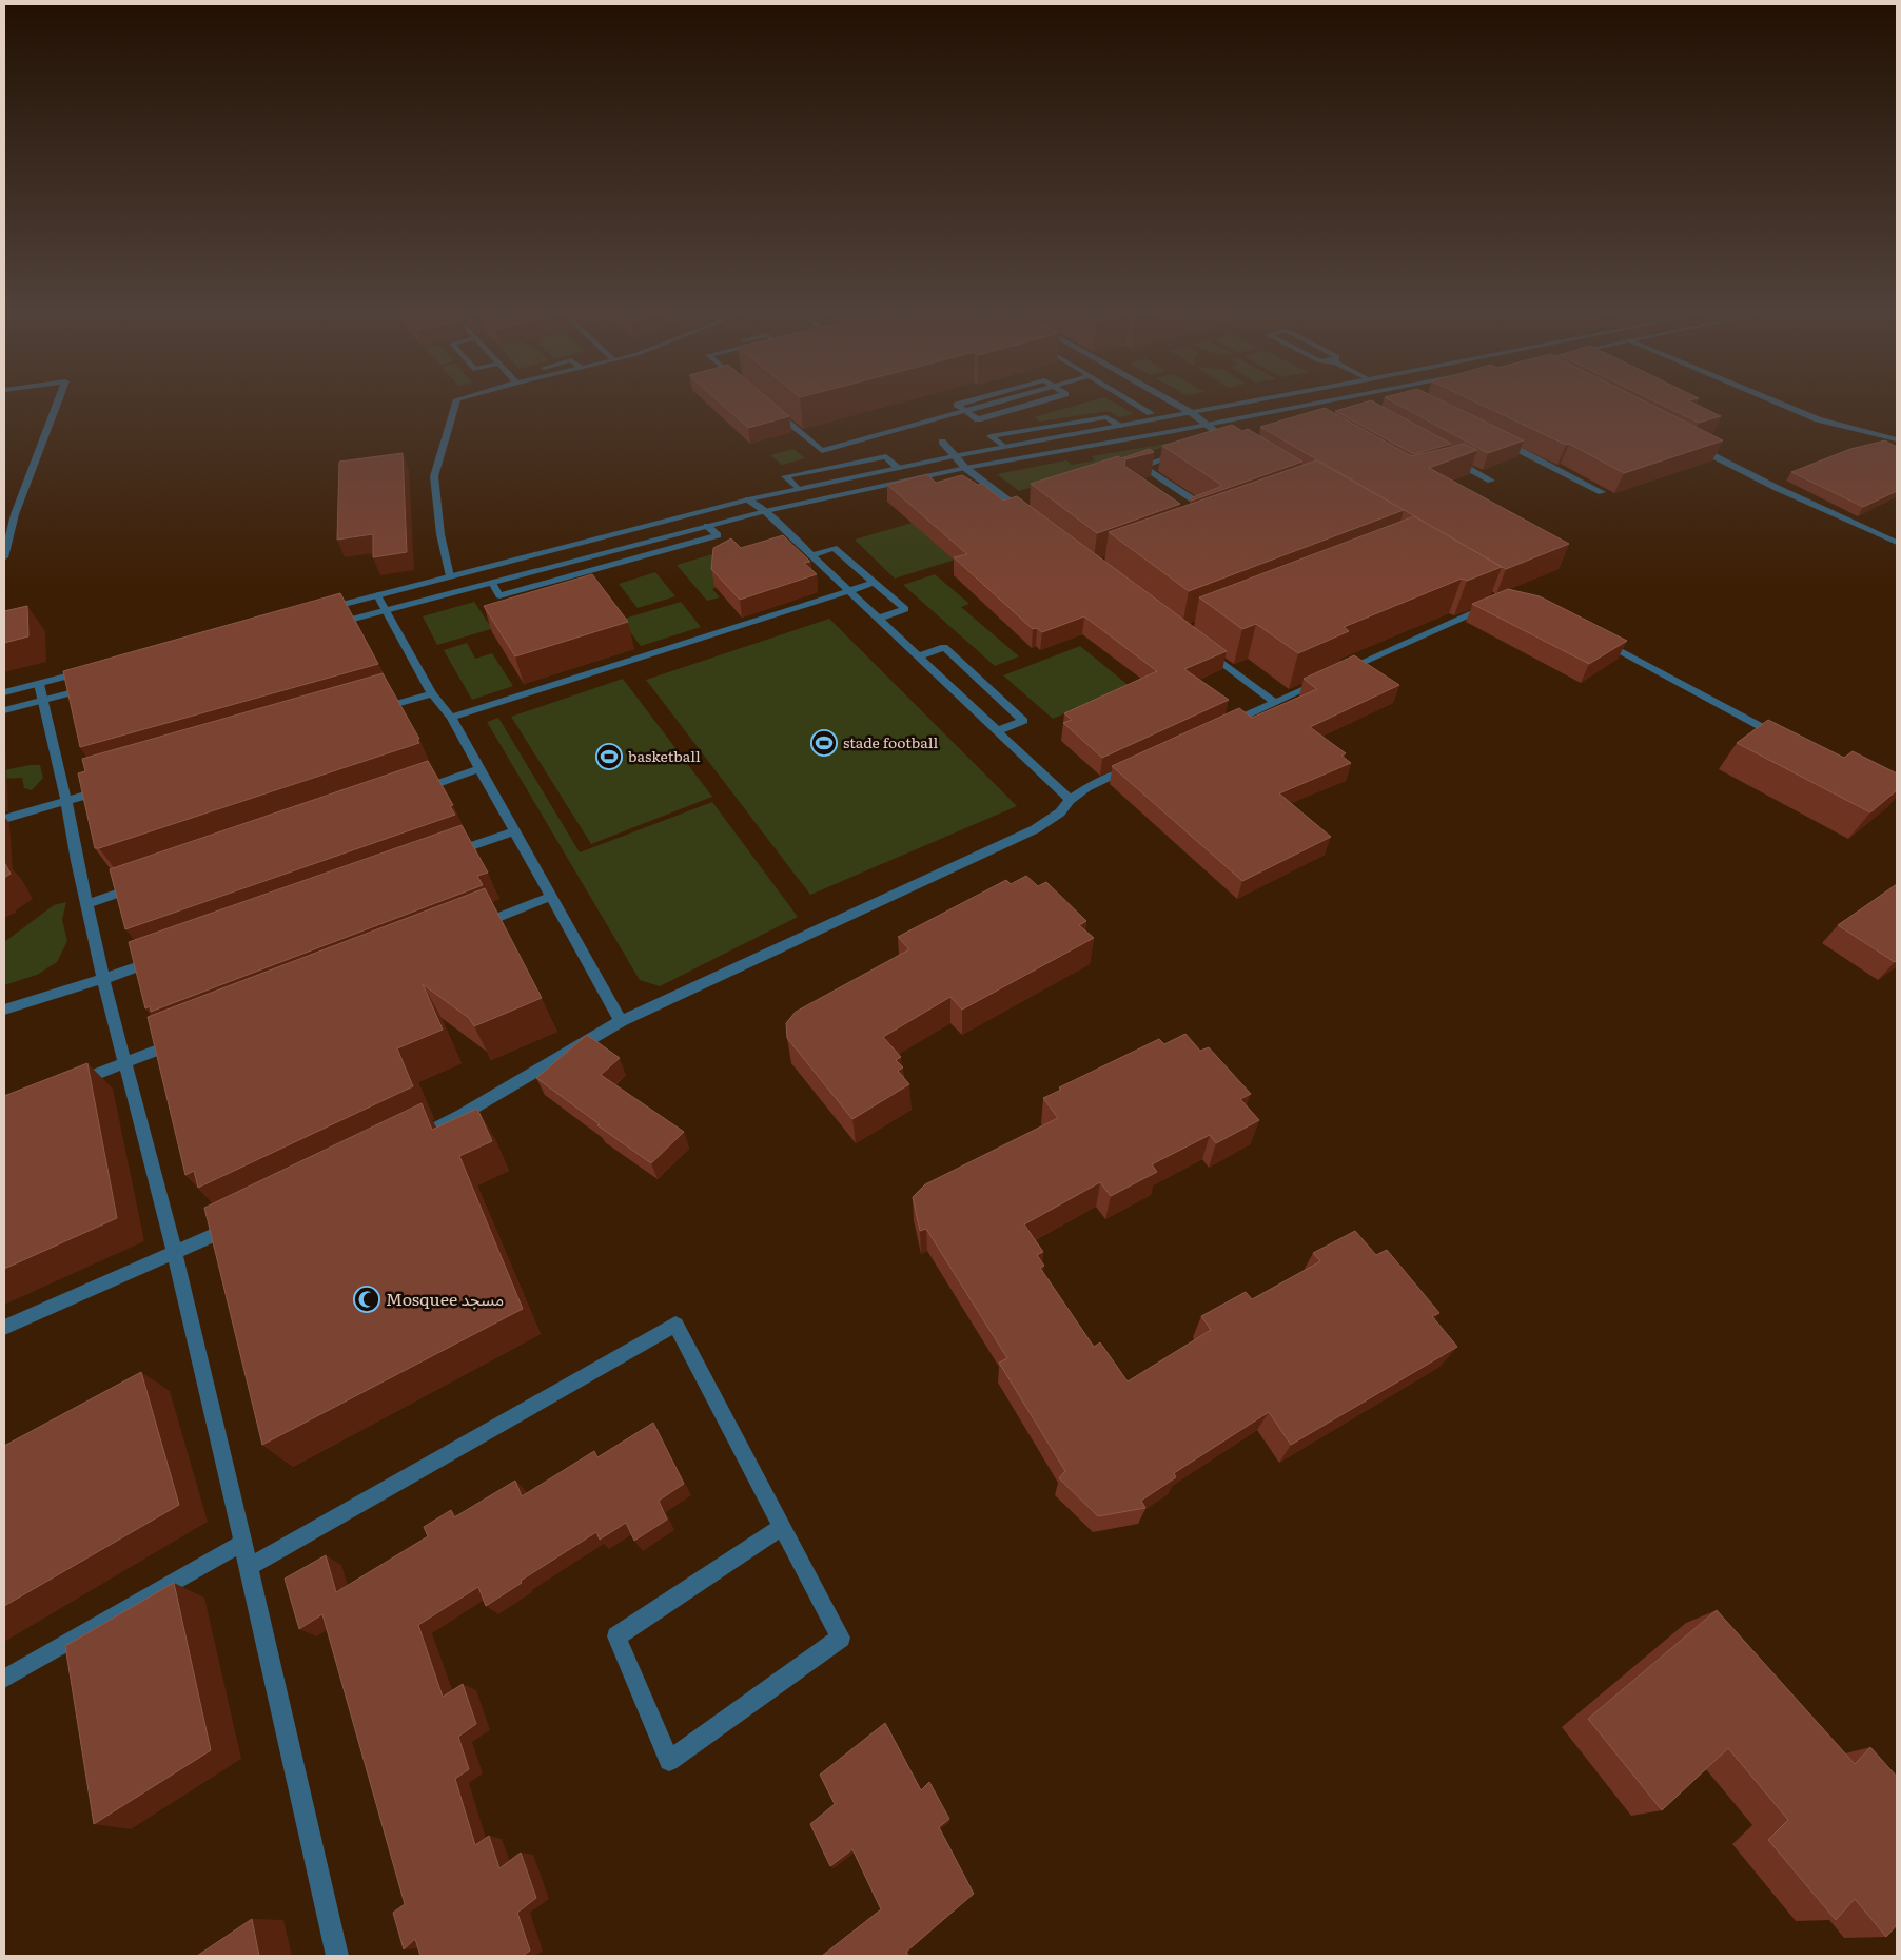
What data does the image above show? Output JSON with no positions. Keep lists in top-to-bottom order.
{
  "places": {
    "sports": ["stade football", "basketball"],
    "mosque": ["Mosquee مسجد"]
  }
}
